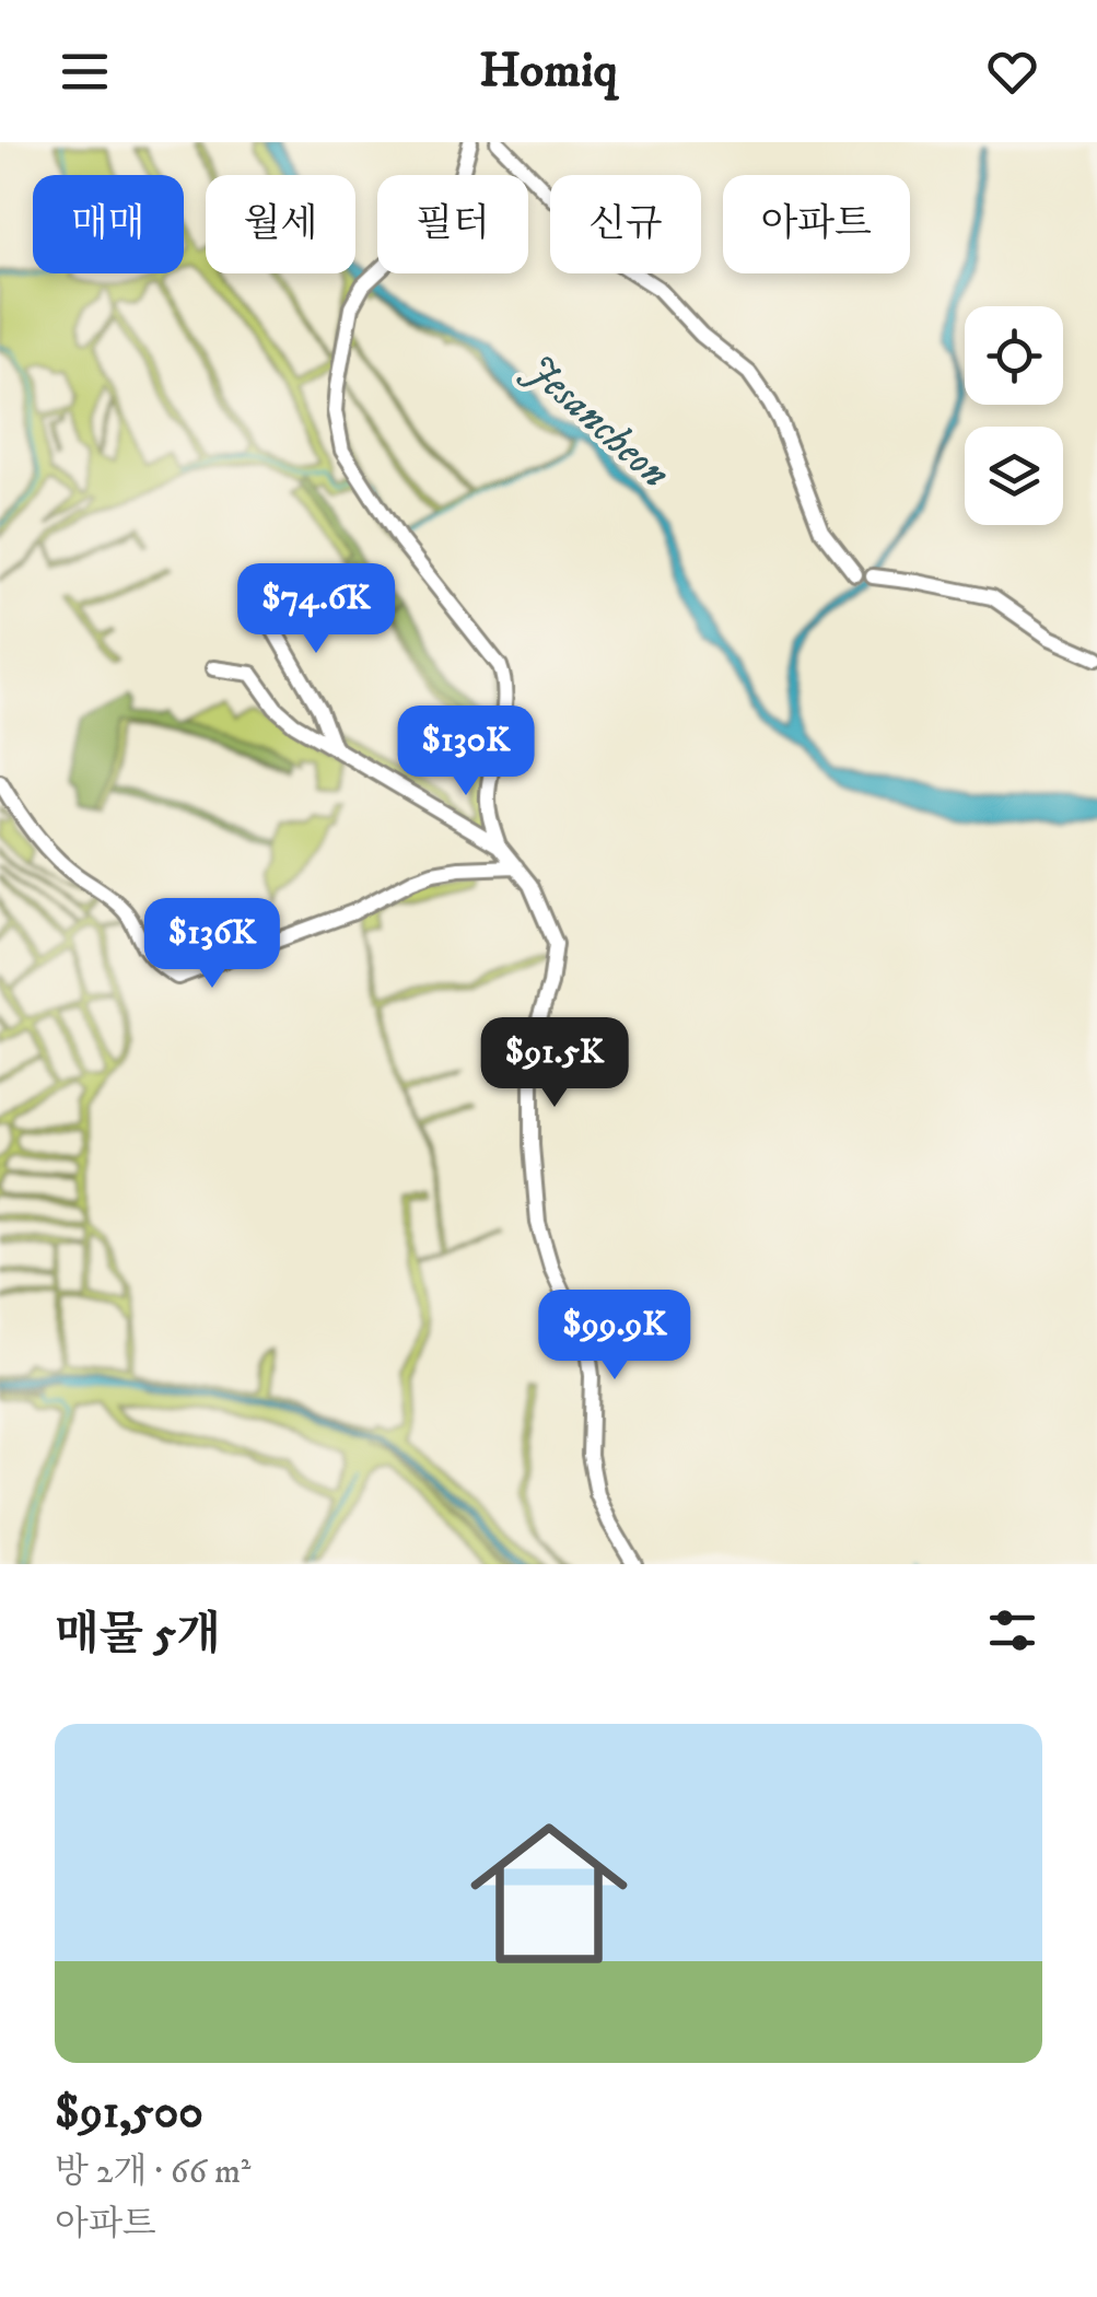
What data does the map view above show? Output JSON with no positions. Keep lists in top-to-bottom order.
{
  "water": ["Jesancheon"],
  "page": {
    "header": "Homiq",
    "chip": [
      "매매",
      "월세",
      "필터",
      "신규",
      "아파트"
    ],
    "price": [
      "$74.6K",
      "$130K",
      "$136K",
      "$91.5K",
      "$99.9K"
    ],
    "heading": "매물 5개",
    "list": [
      {
        "name": "$91,500",
        "note": "방 2개 · 66 m² · 아파트"
      }
    ]
  }
}
